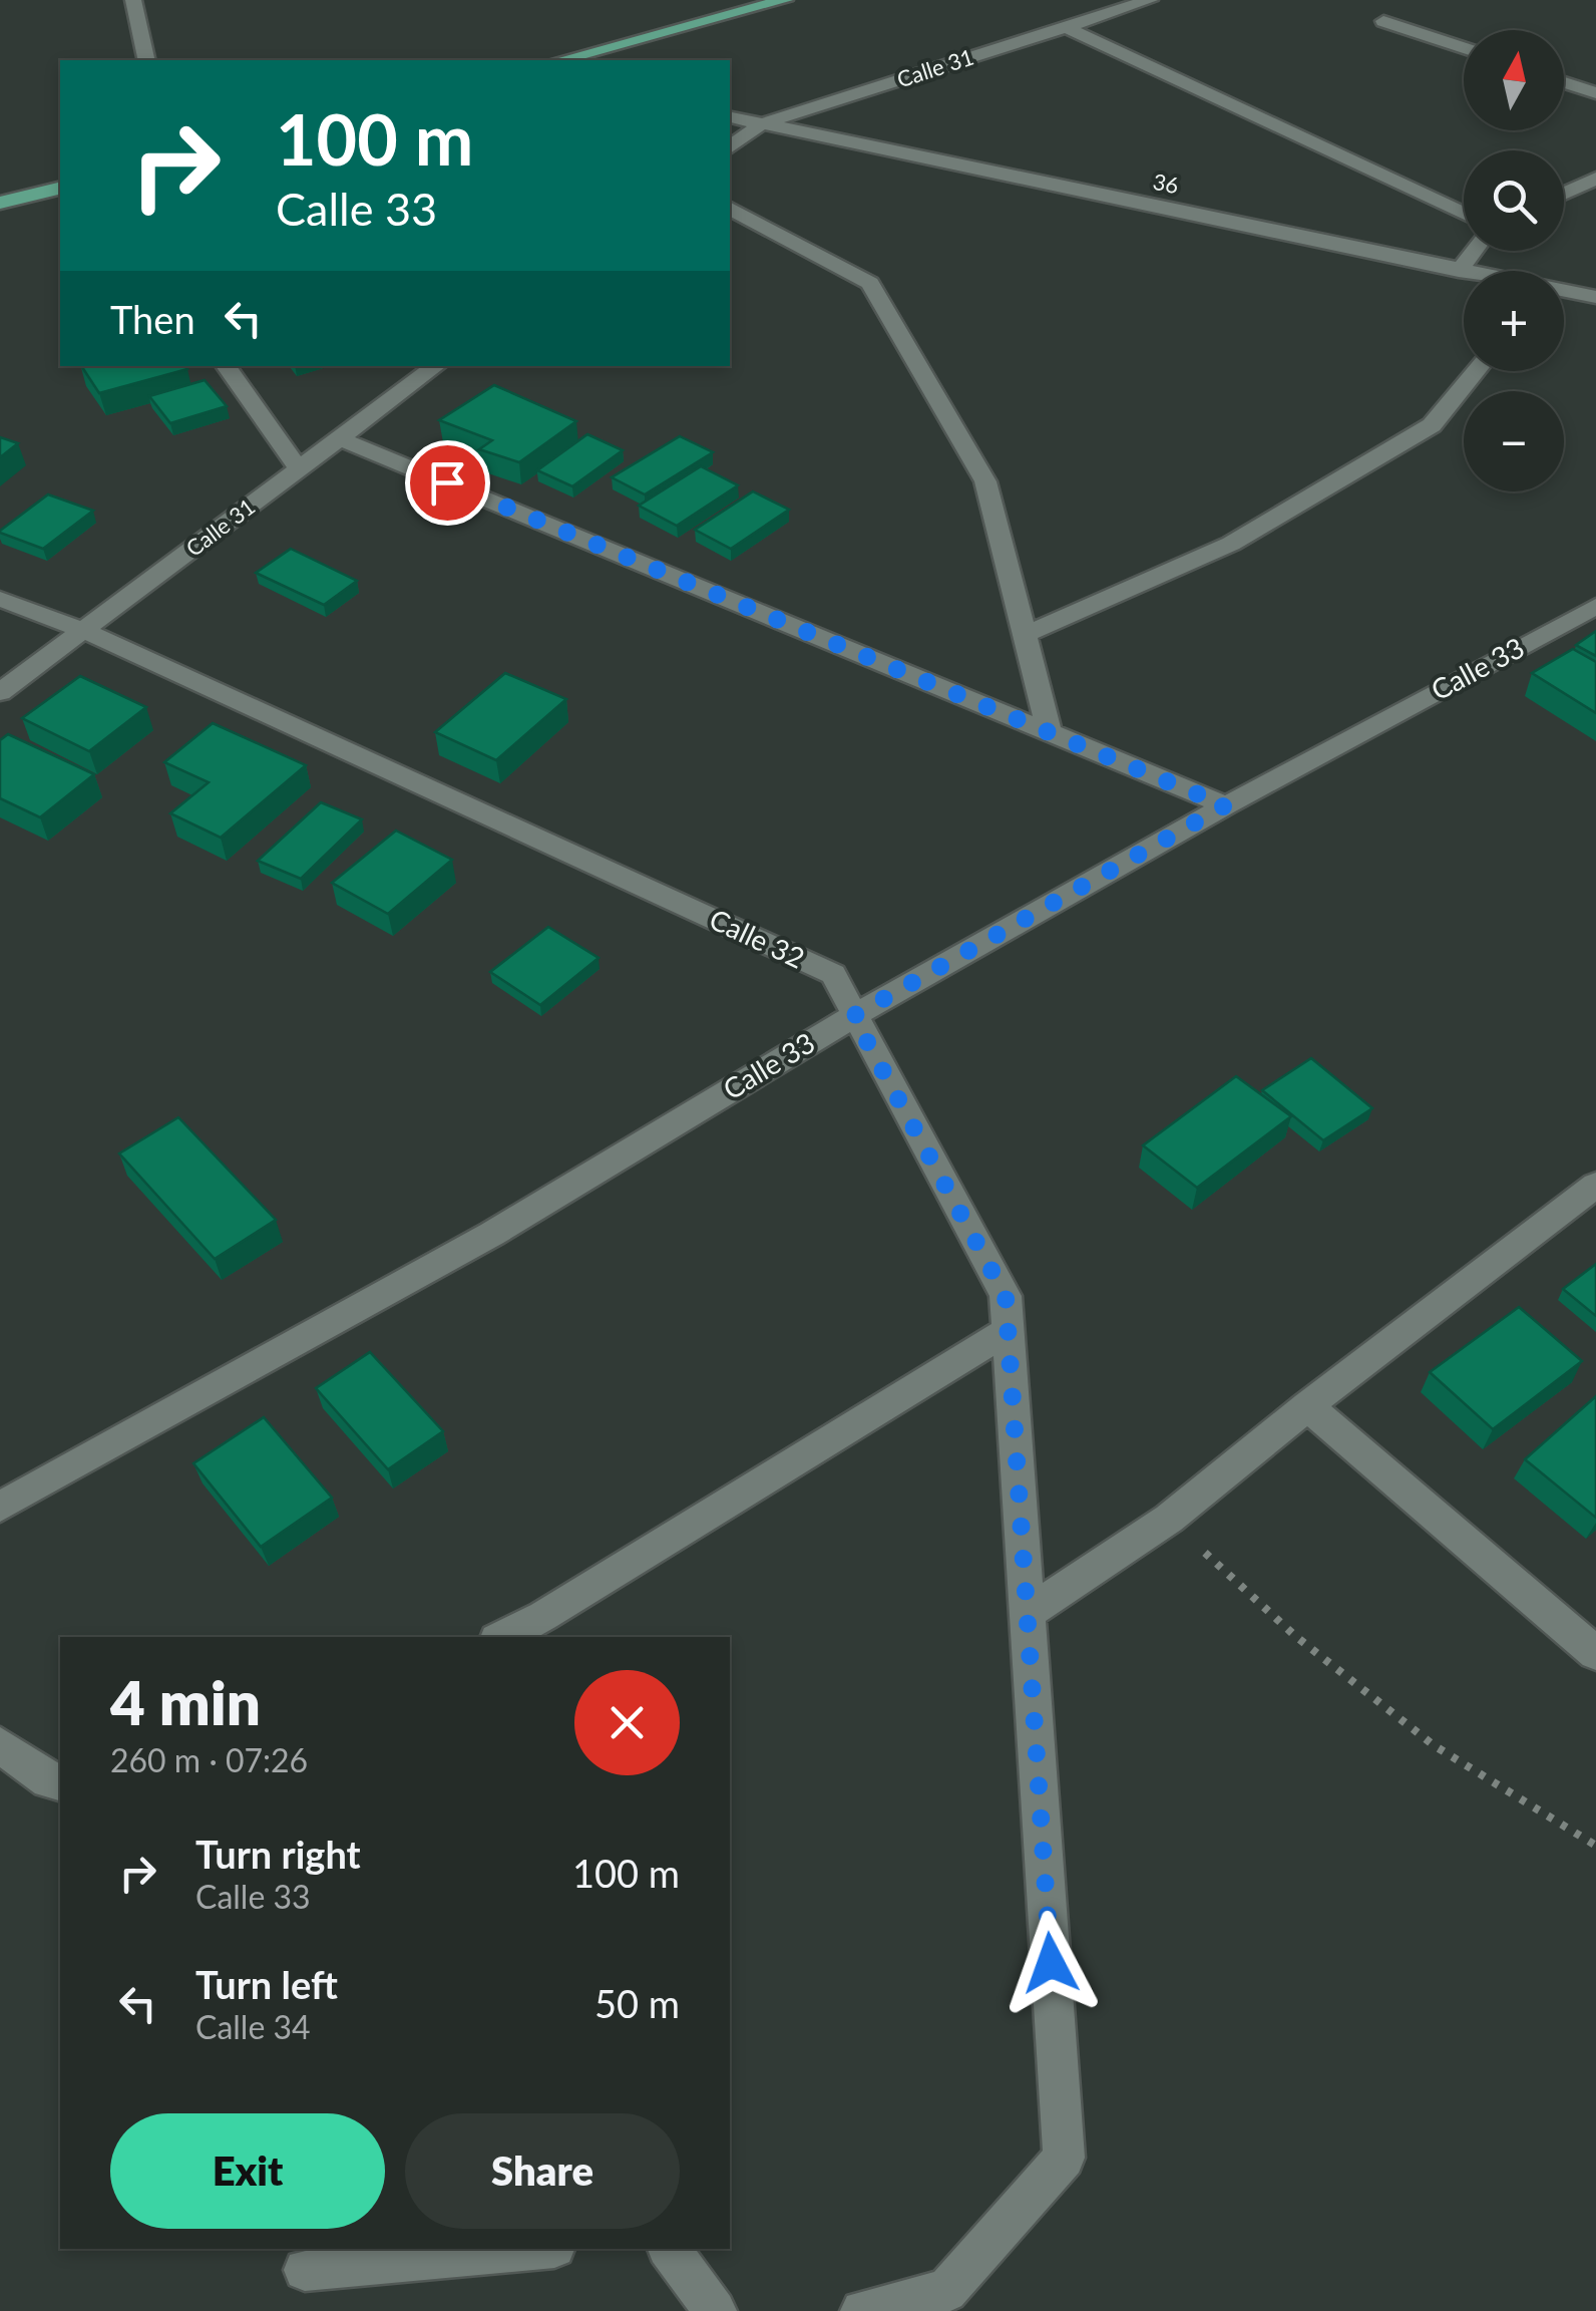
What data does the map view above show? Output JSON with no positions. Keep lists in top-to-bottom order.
{
  "streets": {
    "street": [
      "Calle 31",
      "36",
      "Calle 33",
      "Calle 32"
    ]
  },
  "crossings": [
    ["Calle 31", "36"],
    ["Calle 31", "Calle 32"],
    ["Calle 33", "Calle 32"]
  ],
  "north": "top",
  "page": {
    "map_buttons": ["+", "−"],
    "turn": ["100 m", "Calle 33"],
    "then": "Then",
    "heading": ["4 min", "260 m · 07:26"],
    "list": [
      {
        "name": "Turn right",
        "note": "Calle 33",
        "value": "100 m"
      },
      {
        "name": "Turn left",
        "note": "Calle 34",
        "value": "50 m"
      }
    ],
    "buttons": ["Exit", "Share"]
  }
}
